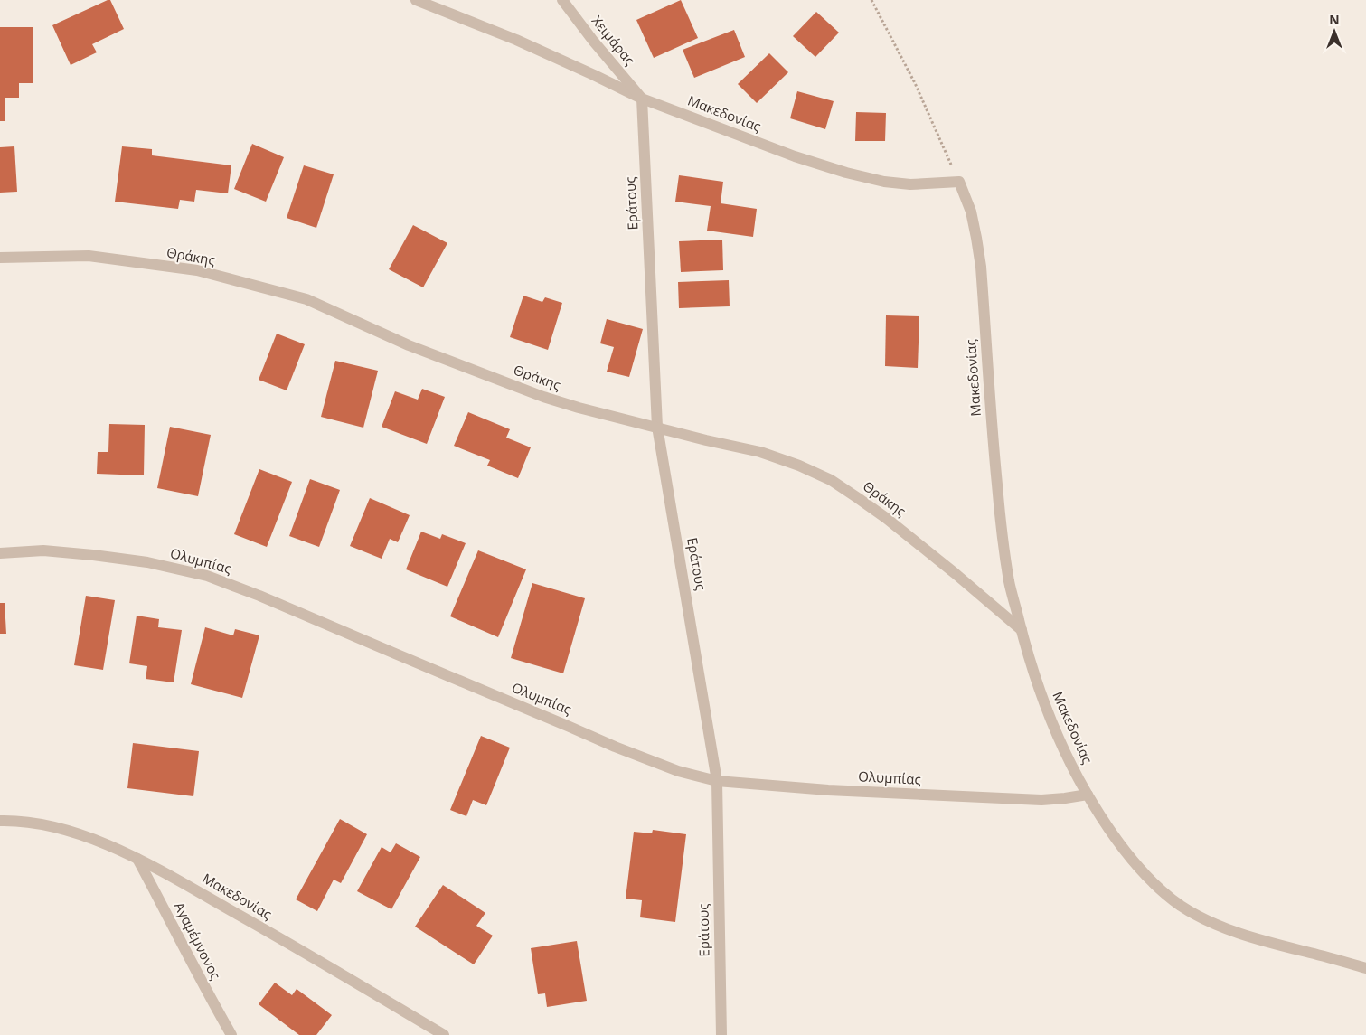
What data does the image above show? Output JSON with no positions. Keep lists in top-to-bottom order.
{
  "streets": {
    "street": [
      "Χειμάρας",
      "Μακεδονίας",
      "Εράτους",
      "Θράκης",
      "Ολυμπίας",
      "Αγαμέμνονος"
    ]
  },
  "crossings": [
    ["Χειμάρας", "Μακεδονίας"],
    ["Χειμάρας", "Εράτους"],
    ["Μακεδονίας", "Εράτους"],
    ["Μακεδονίας", "Θράκης"],
    ["Μακεδονίας", "Ολυμπίας"],
    ["Μακεδονίας", "Αγαμέμνονος"],
    ["Εράτους", "Θράκης"],
    ["Εράτους", "Ολυμπίας"]
  ],
  "north": "top"
}
